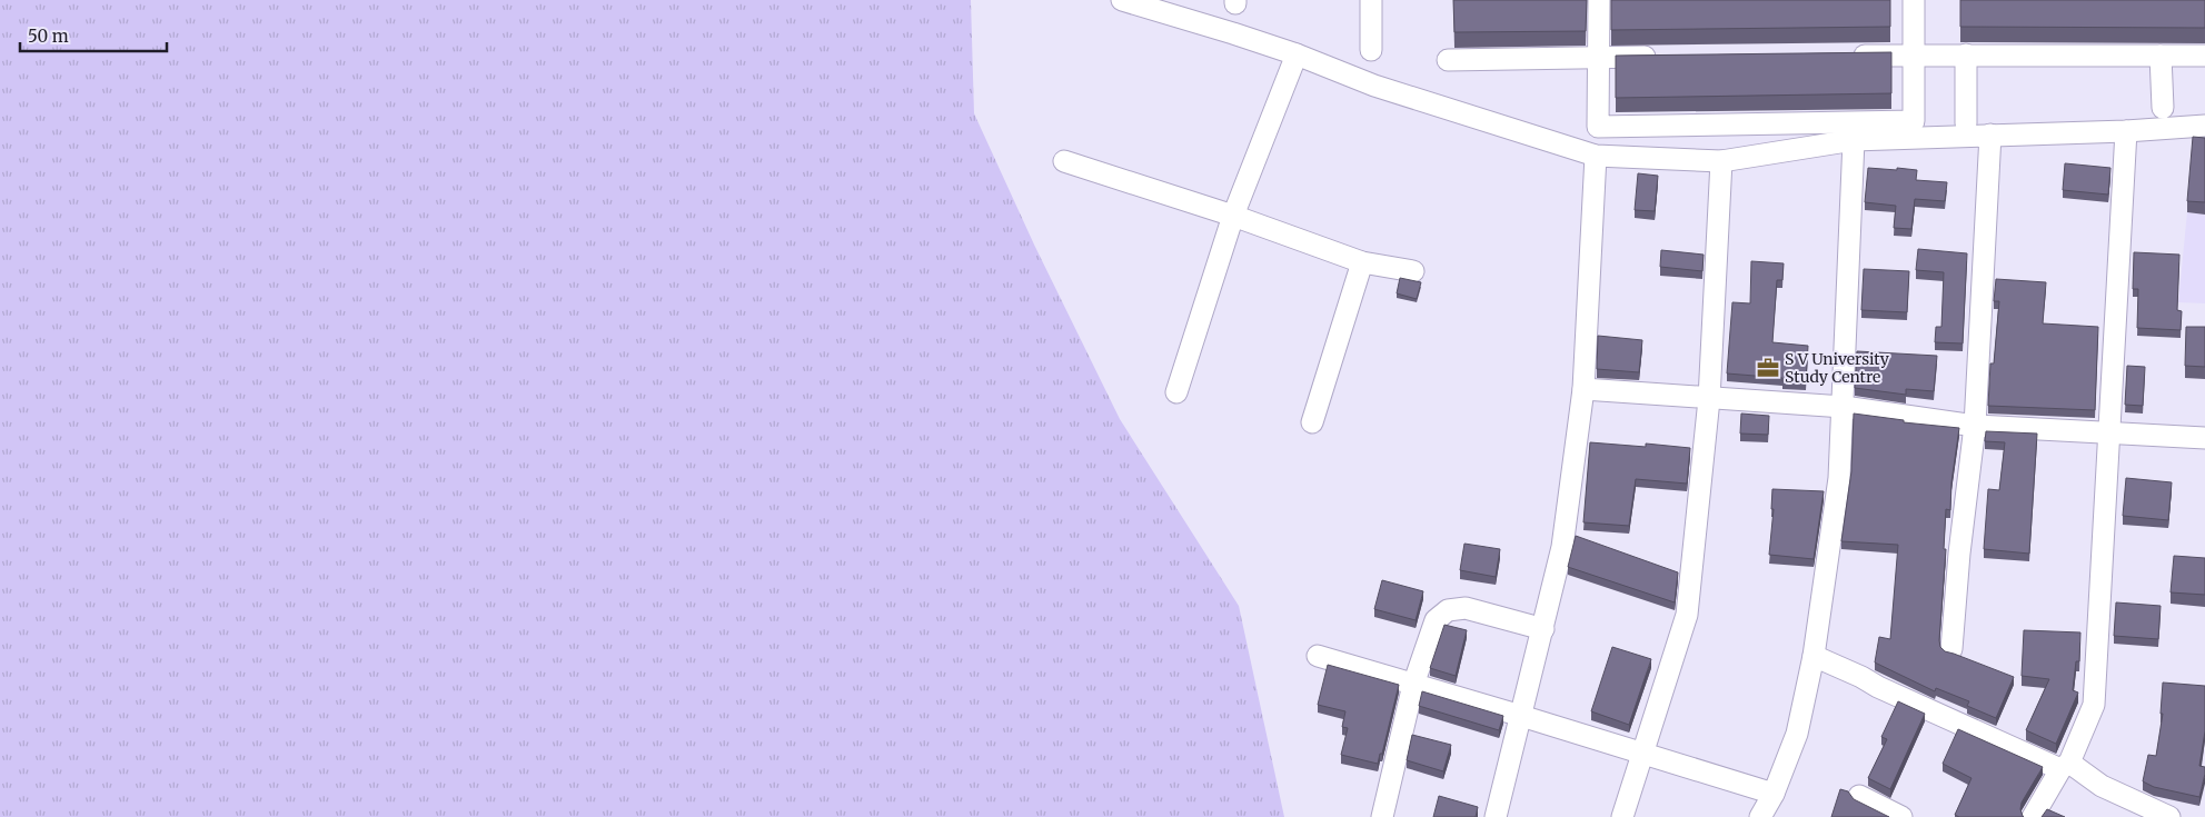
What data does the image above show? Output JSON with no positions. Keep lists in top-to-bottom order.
{
  "places": {
    "office": ["S V University Study Centre"]
  },
  "scale_bar": "50 m"
}
